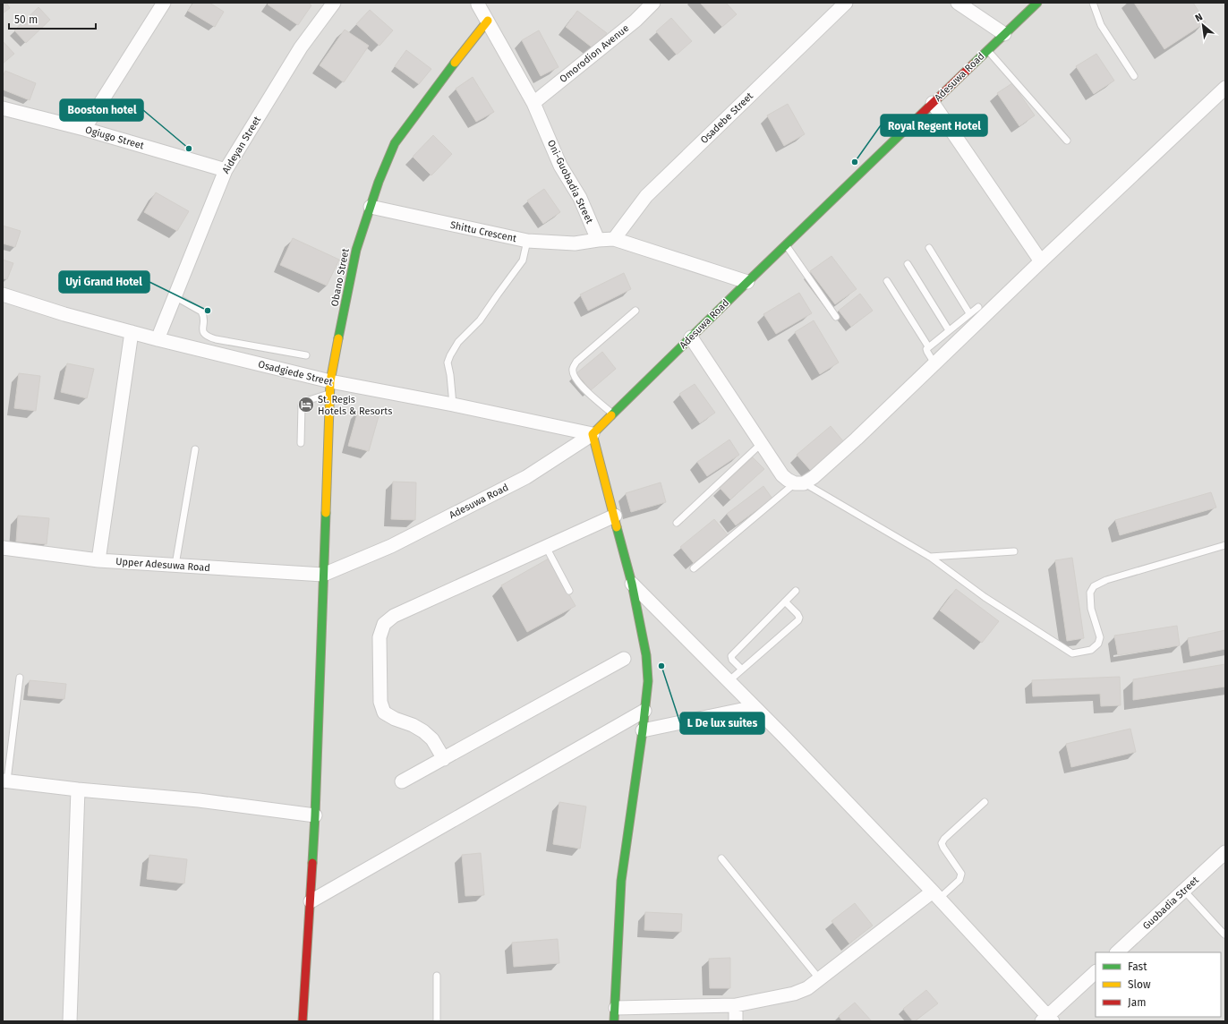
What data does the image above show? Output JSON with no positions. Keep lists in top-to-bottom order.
{
  "streets": {
    "street": [
      "Omorodion Avenue",
      "Adesuwa Road",
      "Osadebe Street",
      "Ogiugo Street",
      "Aideyan Street",
      "Oni-Guobadia Street",
      "Shittu Crescent",
      "Obano Street",
      "Osadgiede Street",
      "Upper Adesuwa Road",
      "Guobadia Street"
    ]
  },
  "crossings": [
    ["Omorodion Avenue", "Oni-Guobadia Street"],
    ["Adesuwa Road", "Obano Street"],
    ["Adesuwa Road", "Osadgiede Street"],
    ["Adesuwa Road", "Upper Adesuwa Road"],
    ["Ogiugo Street", "Aideyan Street"],
    ["Aideyan Street", "Osadgiede Street"],
    ["Oni-Guobadia Street", "Shittu Crescent"],
    ["Oni-Guobadia Street", "Obano Street"],
    ["Shittu Crescent", "Obano Street"],
    ["Obano Street", "Osadgiede Street"],
    ["Obano Street", "Upper Adesuwa Road"]
  ],
  "places": {
    "other": [
      "Booston hotel",
      "Royal Regent Hotel",
      "Uyi Grand Hotel",
      "L De lux suites"
    ],
    "hotel": ["St. Regis Hotels & Resorts"]
  },
  "legend": ["Fast", "Slow", "Jam"],
  "scale_bar": "50 m",
  "north": "top left"
}
